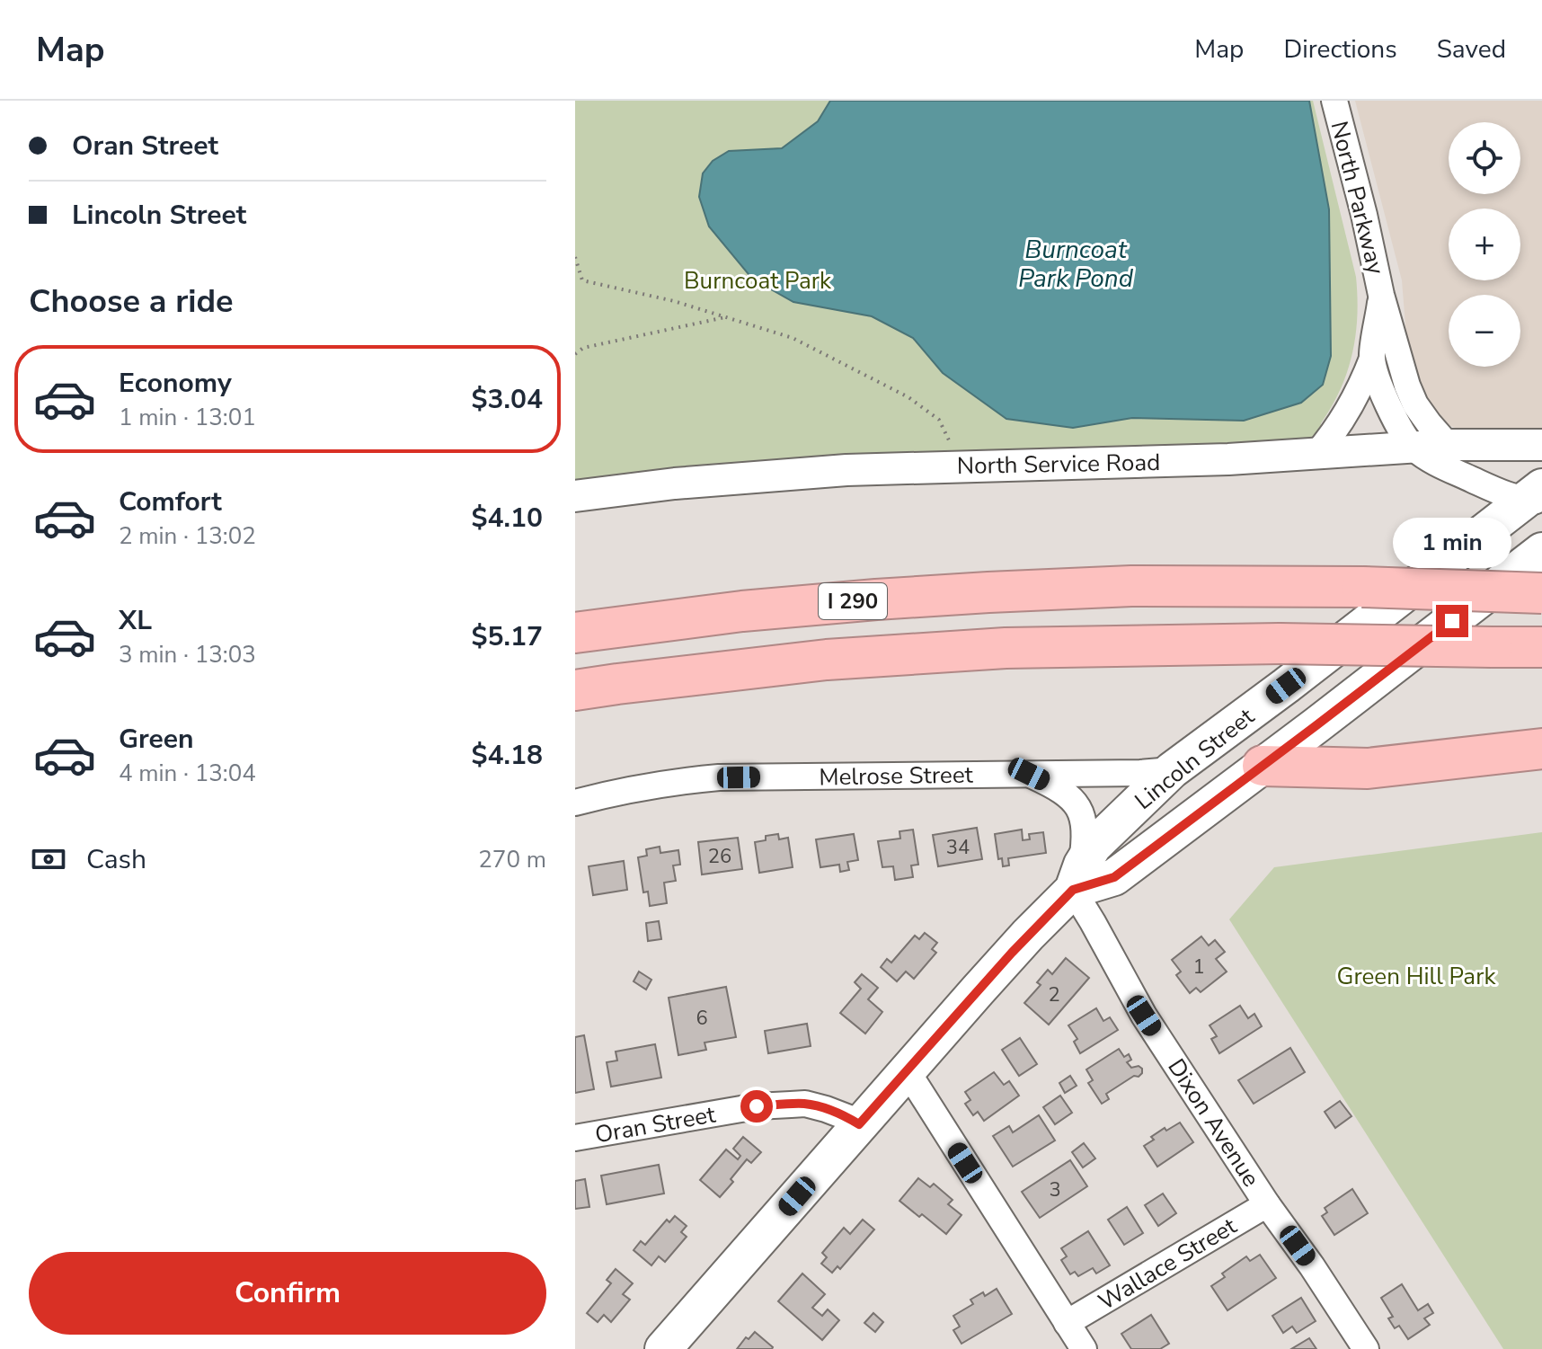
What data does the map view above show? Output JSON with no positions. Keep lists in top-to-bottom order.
{
  "streets": {
    "highway": ["I 290"],
    "main road": ["Lincoln Street", "Melrose Street"],
    "street": [
      "North Parkway",
      "North Service Road",
      "Dixon Avenue",
      "Oran Street",
      "Wallace Street"
    ]
  },
  "crossings": [
    ["North Parkway", "North Service Road"],
    ["North Parkway", "Lincoln Street"],
    ["Lincoln Street", "Melrose Street"],
    ["Lincoln Street", "Dixon Avenue"],
    ["Lincoln Street", "Oran Street"],
    ["Dixon Avenue", "Wallace Street"]
  ],
  "water": ["Burncoat Park Pond"],
  "parks": ["Burncoat Park", "Green Hill Park"],
  "house_numbers": [
    "34",
    "26",
    "1",
    "2",
    "6",
    "3"
  ],
  "page": {
    "header": "Map",
    "nav": ["Map", "Directions", "Saved"],
    "banner": ["Oran Street", "Lincoln Street"],
    "map_buttons": ["+", "−"],
    "heading": "Choose a ride",
    "list": [
      {
        "name": "Economy",
        "note": "1 min · 13:01",
        "value": "$3.04"
      },
      {
        "name": "Comfort",
        "note": "2 min · 13:02",
        "value": "$4.10"
      },
      {
        "name": "XL",
        "note": "3 min · 13:03",
        "value": "$5.17"
      },
      {
        "name": "Green",
        "note": "4 min · 13:04",
        "value": "$4.18"
      }
    ],
    "bubble": "1 min",
    "pay": ["Cash", "270 m"],
    "buttons": "Confirm"
  }
}
